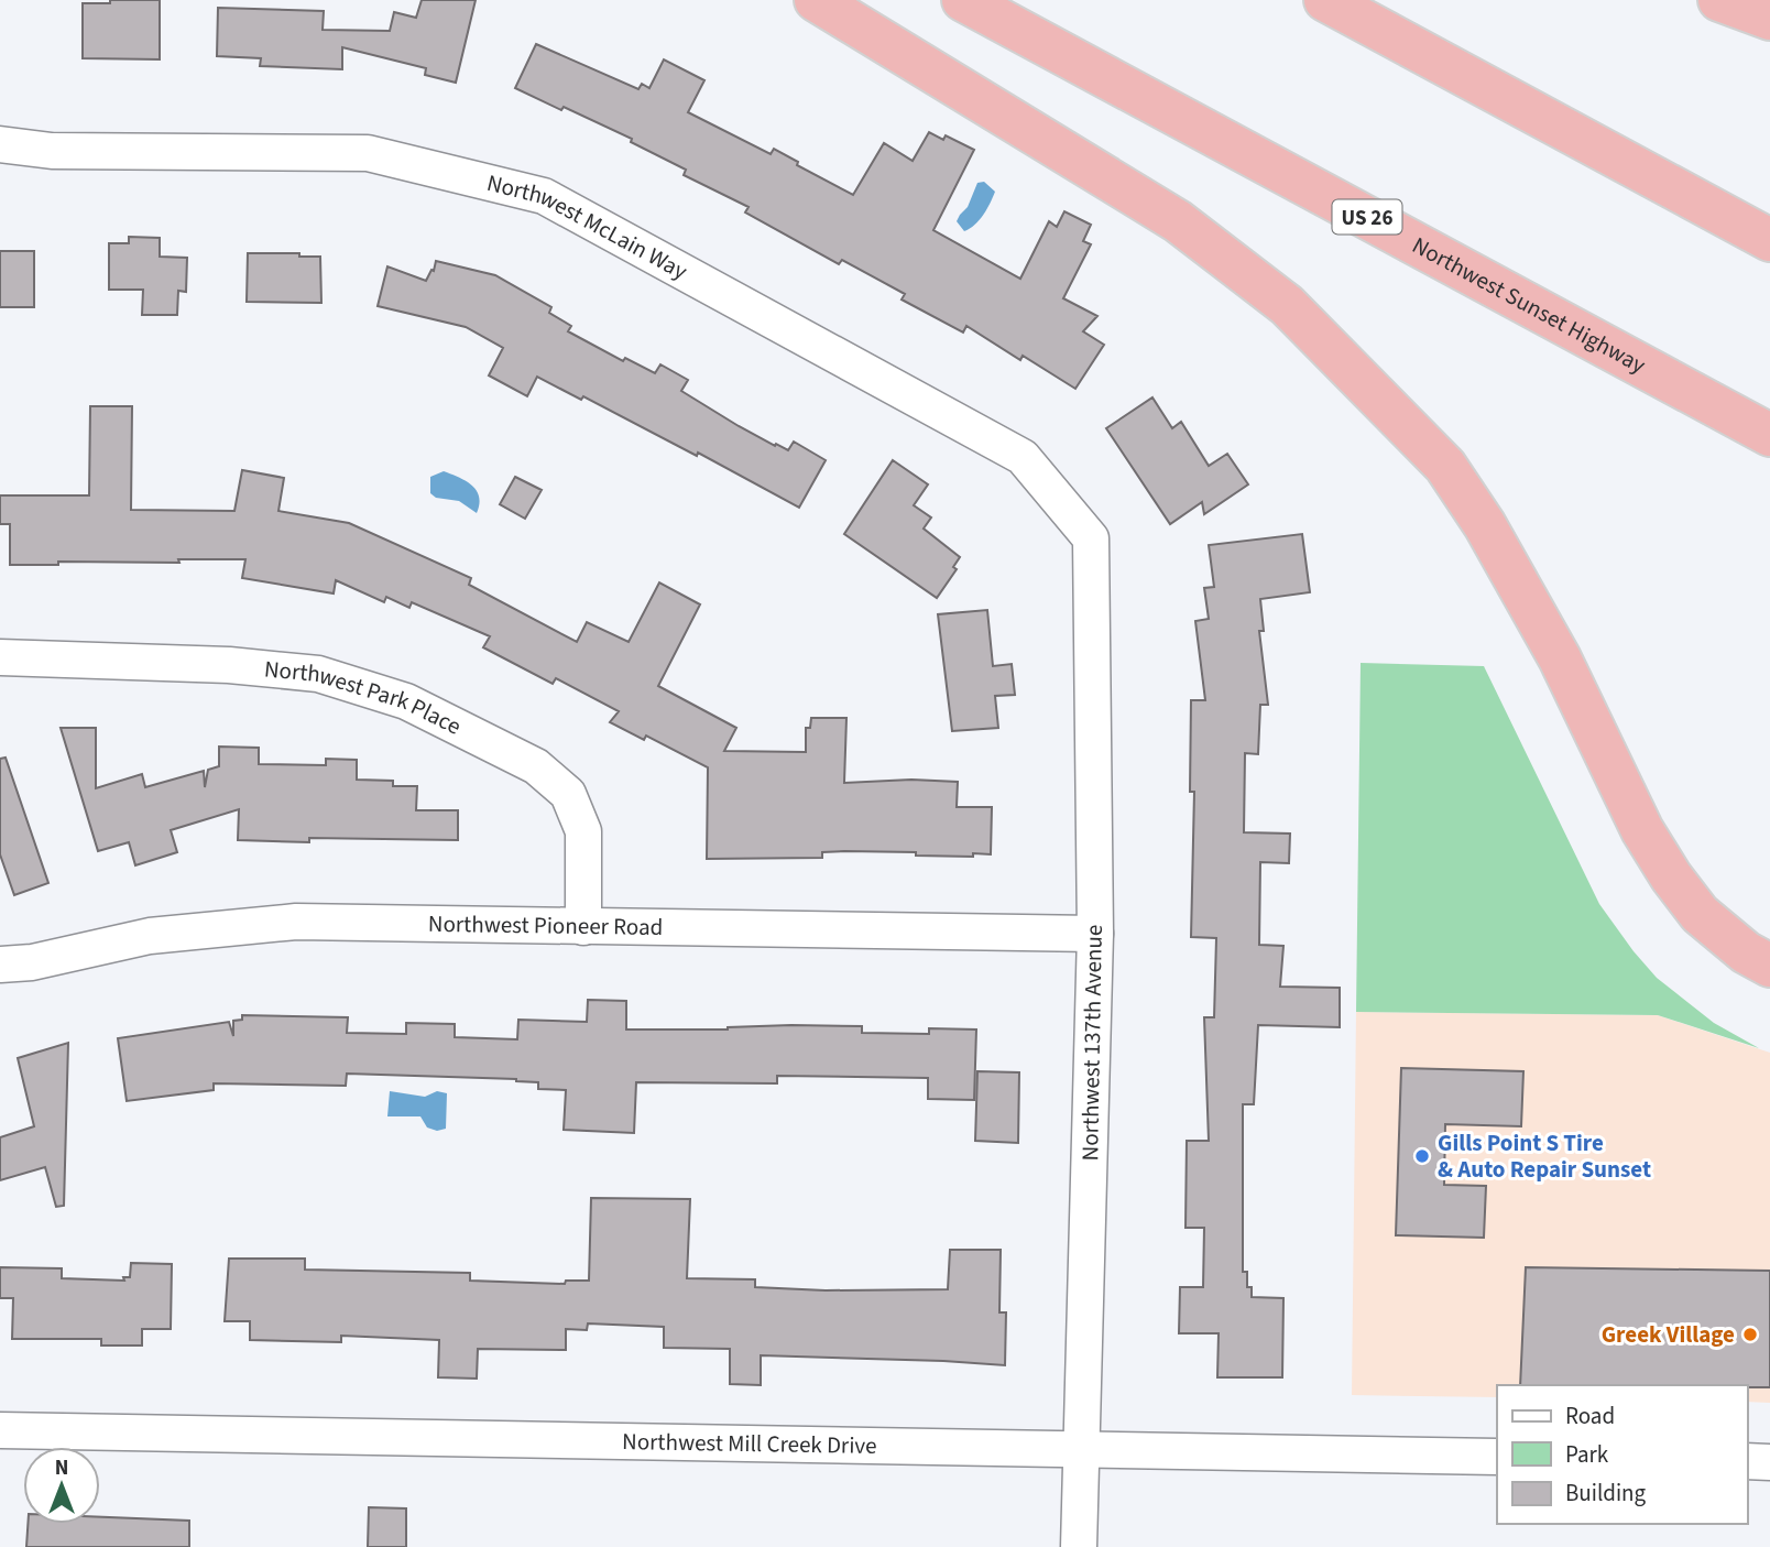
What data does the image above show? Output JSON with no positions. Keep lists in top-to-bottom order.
{
  "streets": {
    "highway": ["US 26", "Northwest Sunset Highway"],
    "street": [
      "Northwest McLain Way",
      "Northwest Park Place",
      "Northwest Pioneer Road",
      "Northwest 137th Avenue",
      "Northwest Mill Creek Drive"
    ]
  },
  "crossings": [
    ["Northwest McLain Way", "Northwest 137th Avenue"],
    ["Northwest Park Place", "Northwest Pioneer Road"],
    ["Northwest Pioneer Road", "Northwest 137th Avenue"],
    ["Northwest 137th Avenue", "Northwest Mill Creek Drive"]
  ],
  "places": ["Gills Point S Tire & Auto Repair Sunset", "Greek Village"],
  "legend": ["Road", "Park", "Building"],
  "north": "top"
}
